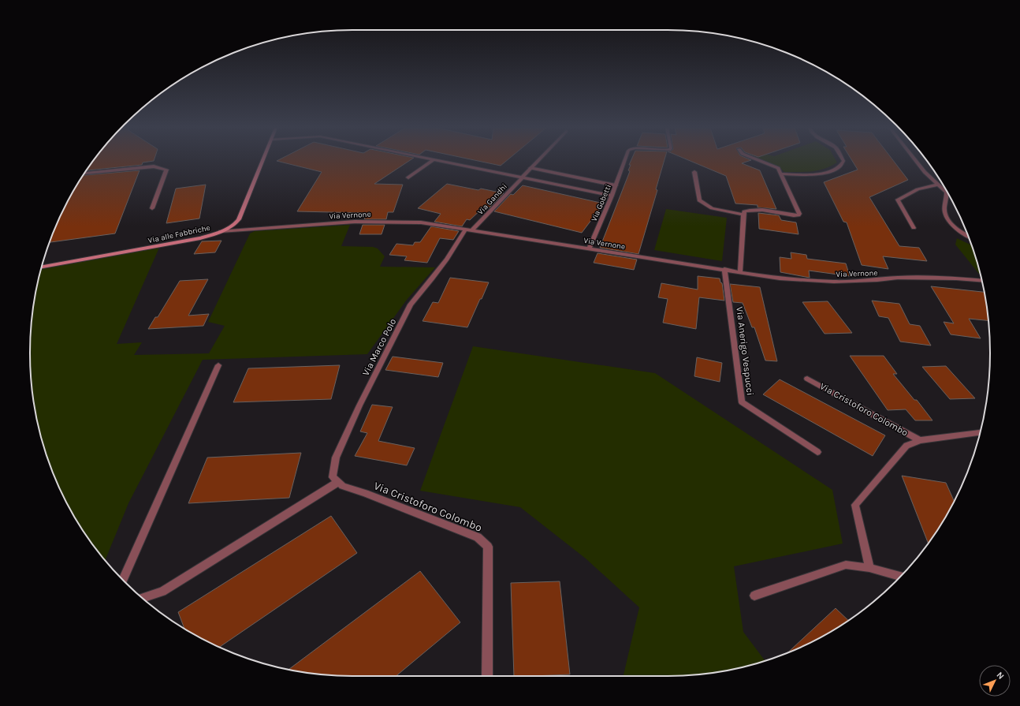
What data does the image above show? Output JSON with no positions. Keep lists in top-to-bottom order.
{
  "streets": {
    "street": [
      "Via Gandhi",
      "Via Gobetti",
      "Via Vernone",
      "Via alle Fabbriche",
      "Via Marco Polo",
      "Via Anerigo Vespucci",
      "Via Cristoforo Colombo"
    ]
  },
  "crossings": [
    ["Via Gandhi", "Via Gobetti"],
    ["Via Gandhi", "Via Vernone"],
    ["Via Gandhi", "Via Marco Polo"],
    ["Via Gobetti", "Via Vernone"],
    ["Via Vernone", "Via alle Fabbriche"],
    ["Via Vernone", "Via Marco Polo"],
    ["Via Vernone", "Via Anerigo Vespucci"],
    ["Via Marco Polo", "Via Cristoforo Colombo"]
  ],
  "north": "top right"
}
